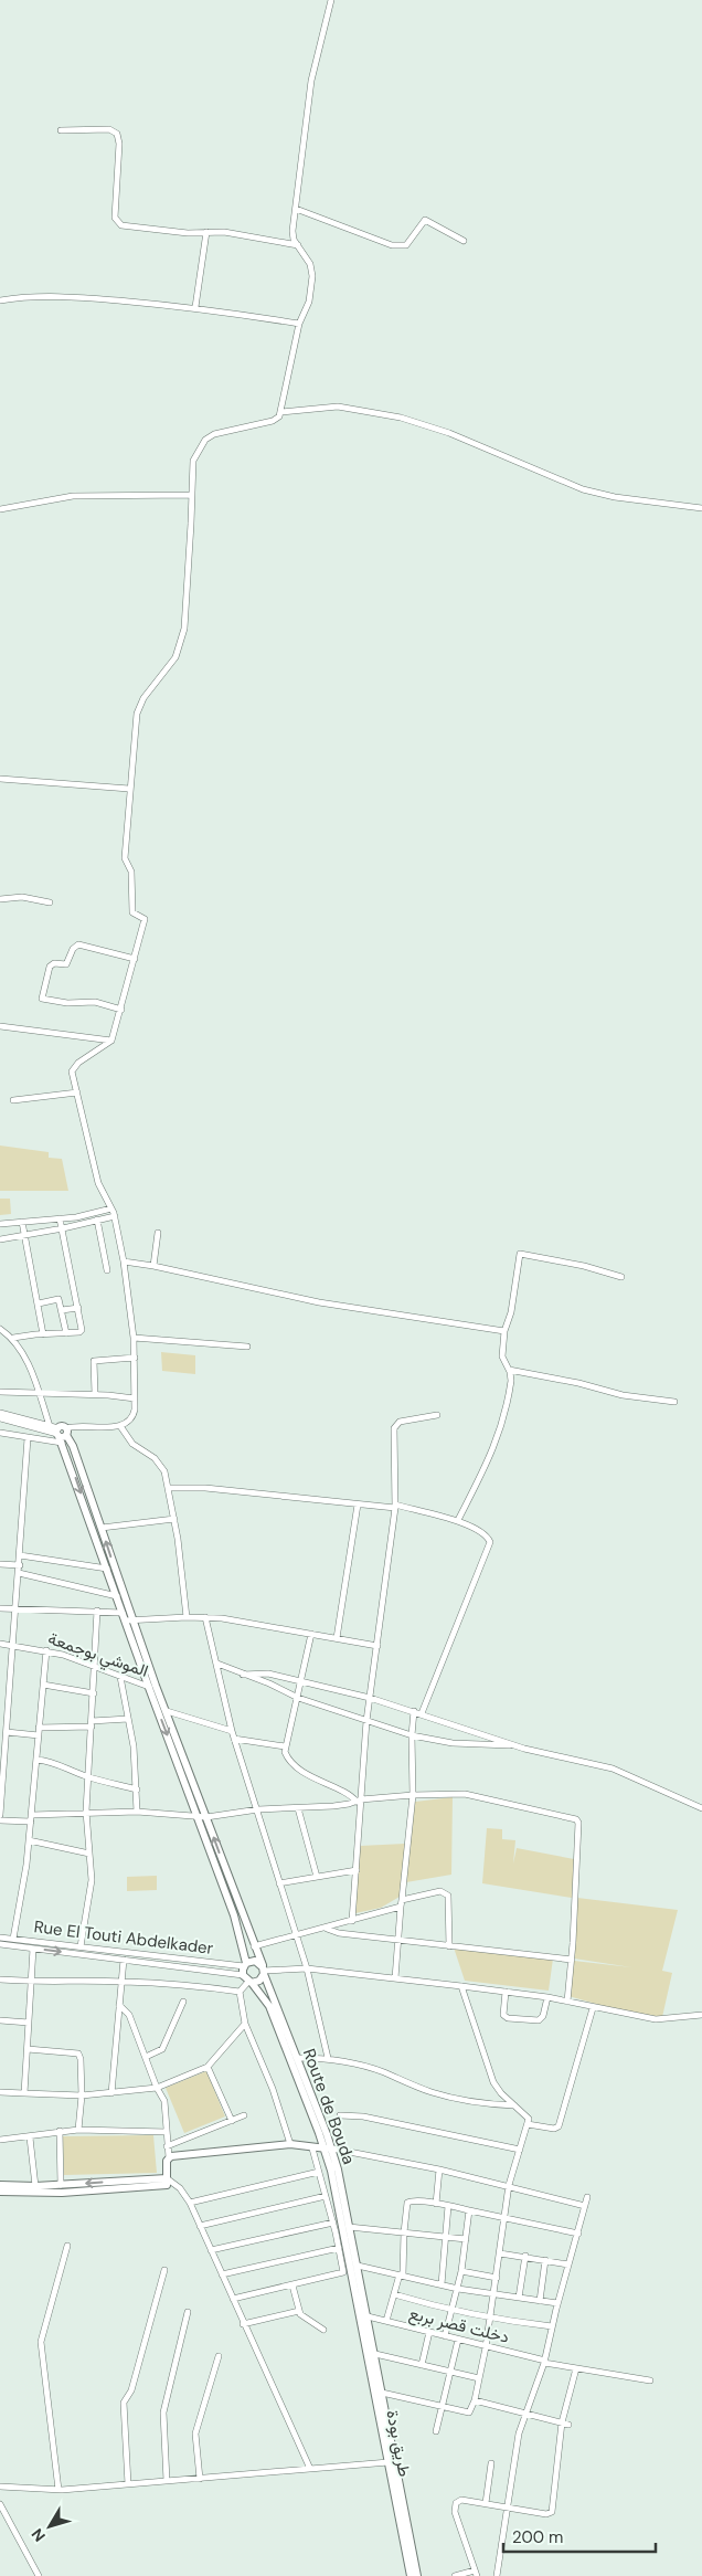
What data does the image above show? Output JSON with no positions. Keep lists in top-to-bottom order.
{
  "streets": {
    "main road": ["Route de Bouda", "طريق بودة"],
    "street": ["الموشي بوجمعة", "Rue El Touti Abdelkader", "دخلت قصر بربع"]
  },
  "crossings": [
    ["الموشي بوجمعة", "Route de Bouda"],
    ["Rue El Touti Abdelkader", "Route de Bouda"],
    ["Route de Bouda", "دخلت قصر بربع"],
    ["Route de Bouda", "طريق بودة"],
    ["دخلت قصر بربع", "طريق بودة"]
  ],
  "scale_bar": "200 m",
  "north": "bottom left"
}
